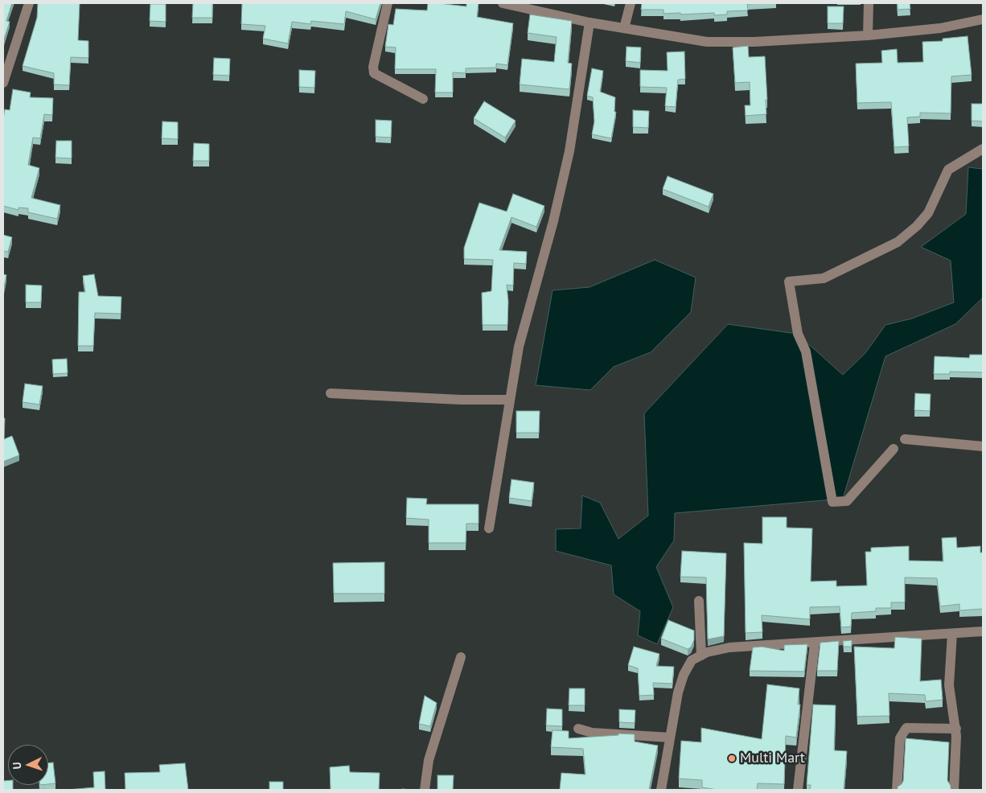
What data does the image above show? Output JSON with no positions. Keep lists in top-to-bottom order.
{
  "places": ["Multi Mart"],
  "north": "left"
}
